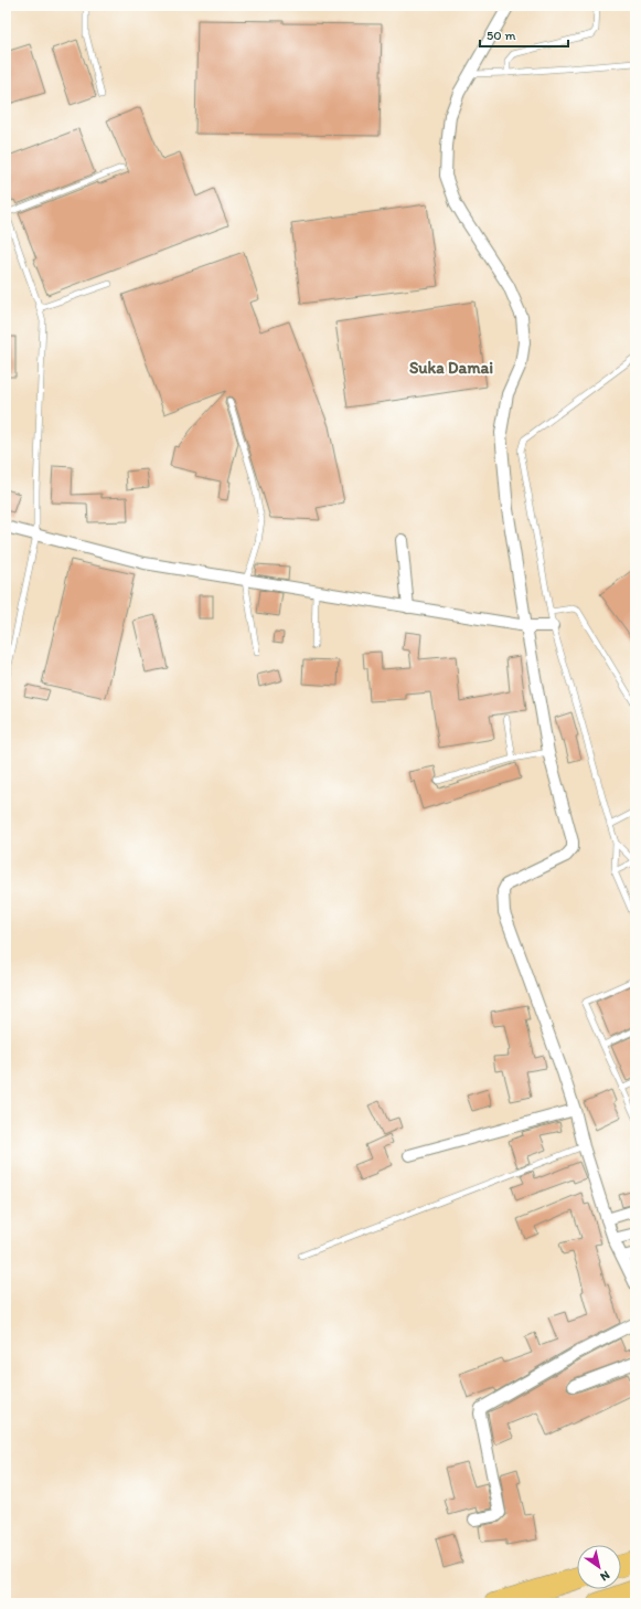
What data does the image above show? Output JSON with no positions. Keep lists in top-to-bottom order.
{
  "districts": ["Suka Damai"],
  "scale_bar": "50 m",
  "north": "bottom right"
}
